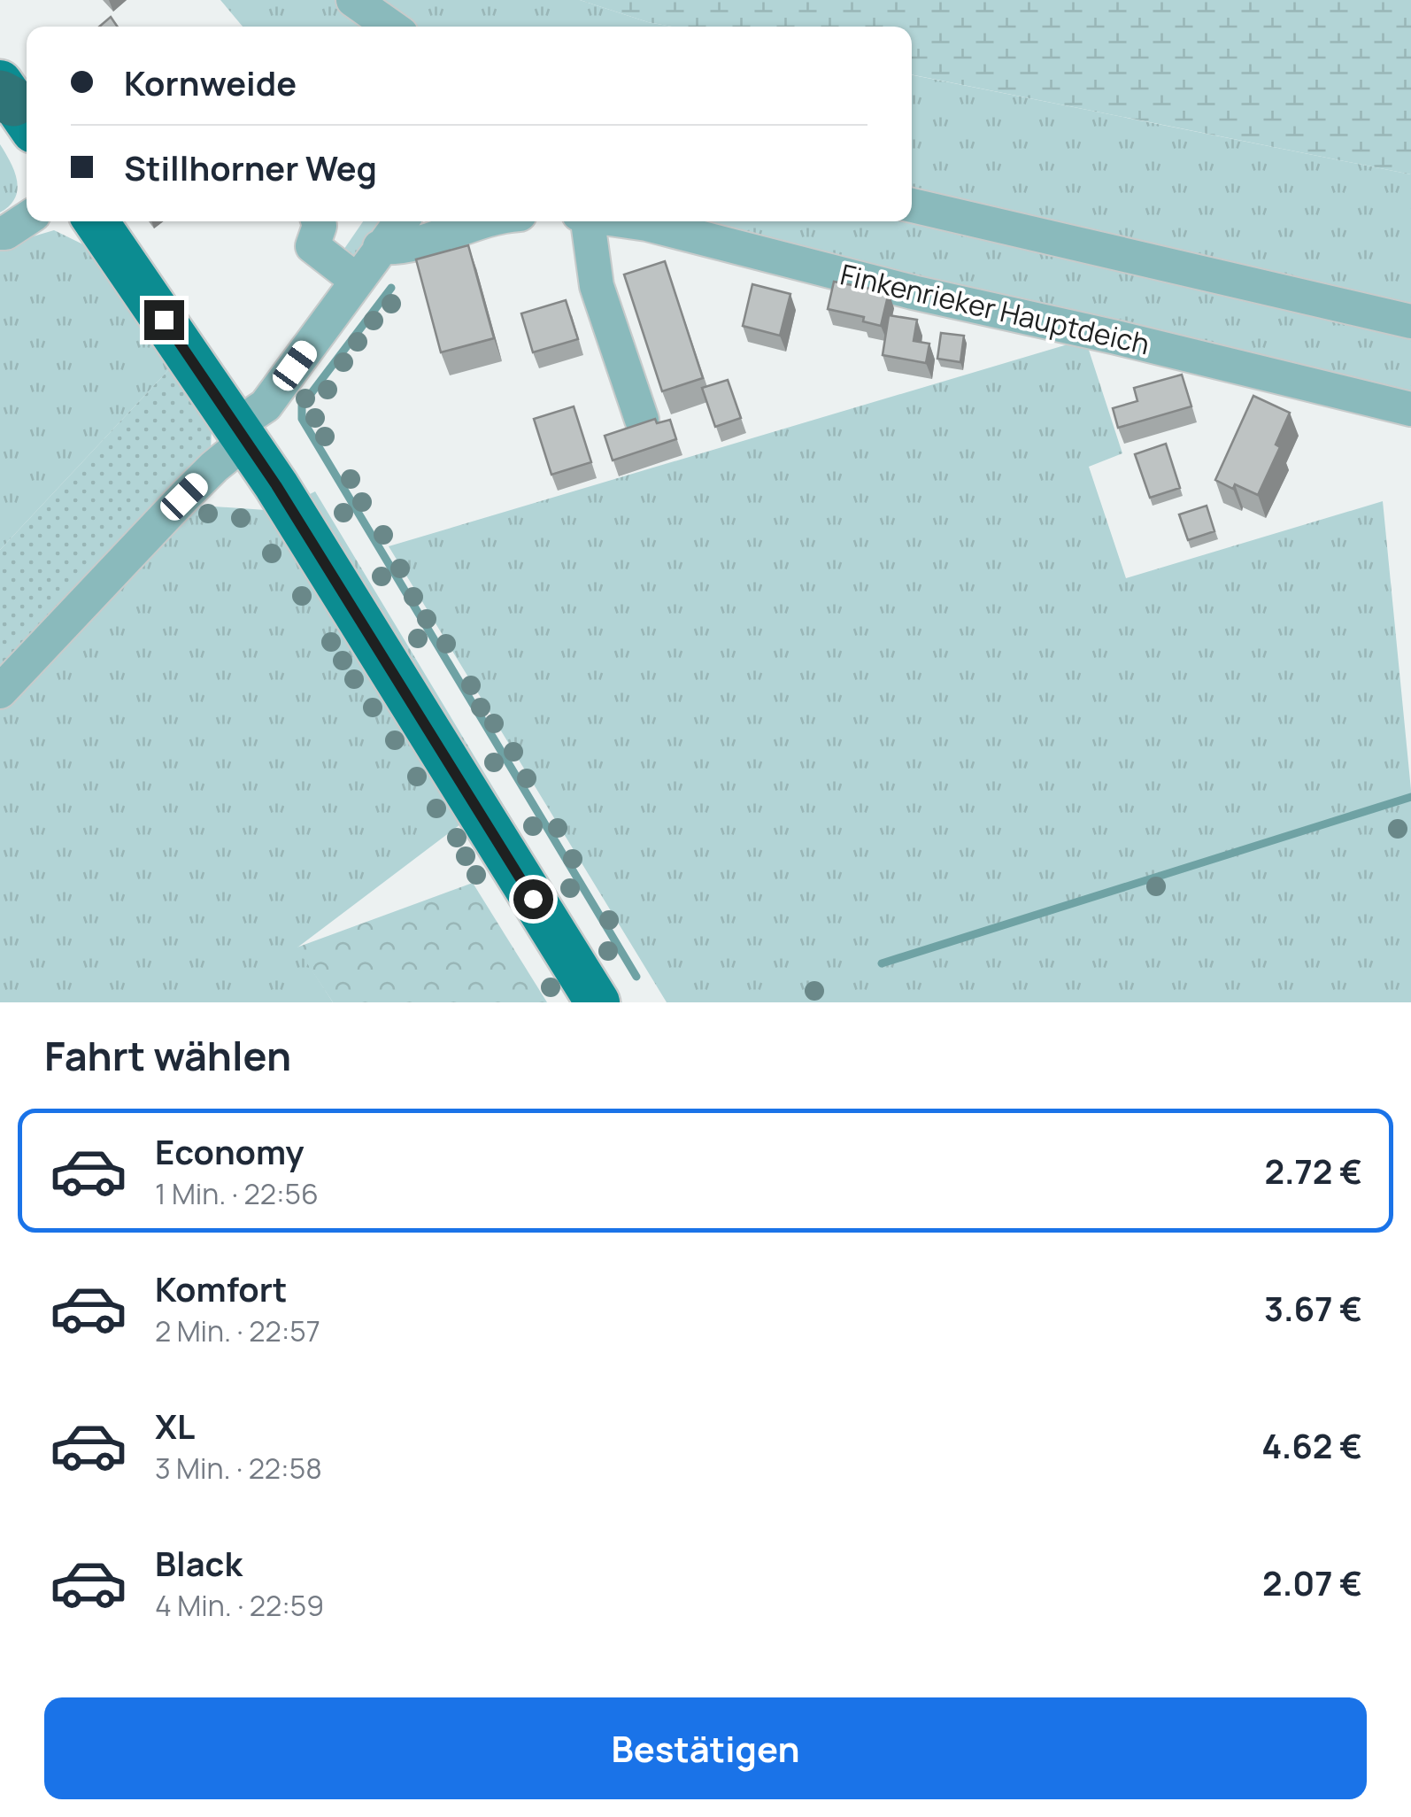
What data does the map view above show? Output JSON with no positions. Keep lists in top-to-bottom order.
{
  "streets": {
    "street": ["Finkenrieker Hauptdeich"]
  },
  "page": {
    "banner": ["Kornweide", "Stillhorner Weg"],
    "heading": "Fahrt wählen",
    "list": [
      {
        "name": "Economy",
        "note": "1 Min. · 22:56",
        "value": "2.72 €"
      },
      {
        "name": "Komfort",
        "note": "2 Min. · 22:57",
        "value": "3.67 €"
      },
      {
        "name": "XL",
        "note": "3 Min. · 22:58",
        "value": "4.62 €"
      },
      {
        "name": "Black",
        "note": "4 Min. · 22:59",
        "value": "2.07 €"
      }
    ],
    "buttons": "Bestätigen"
  }
}
